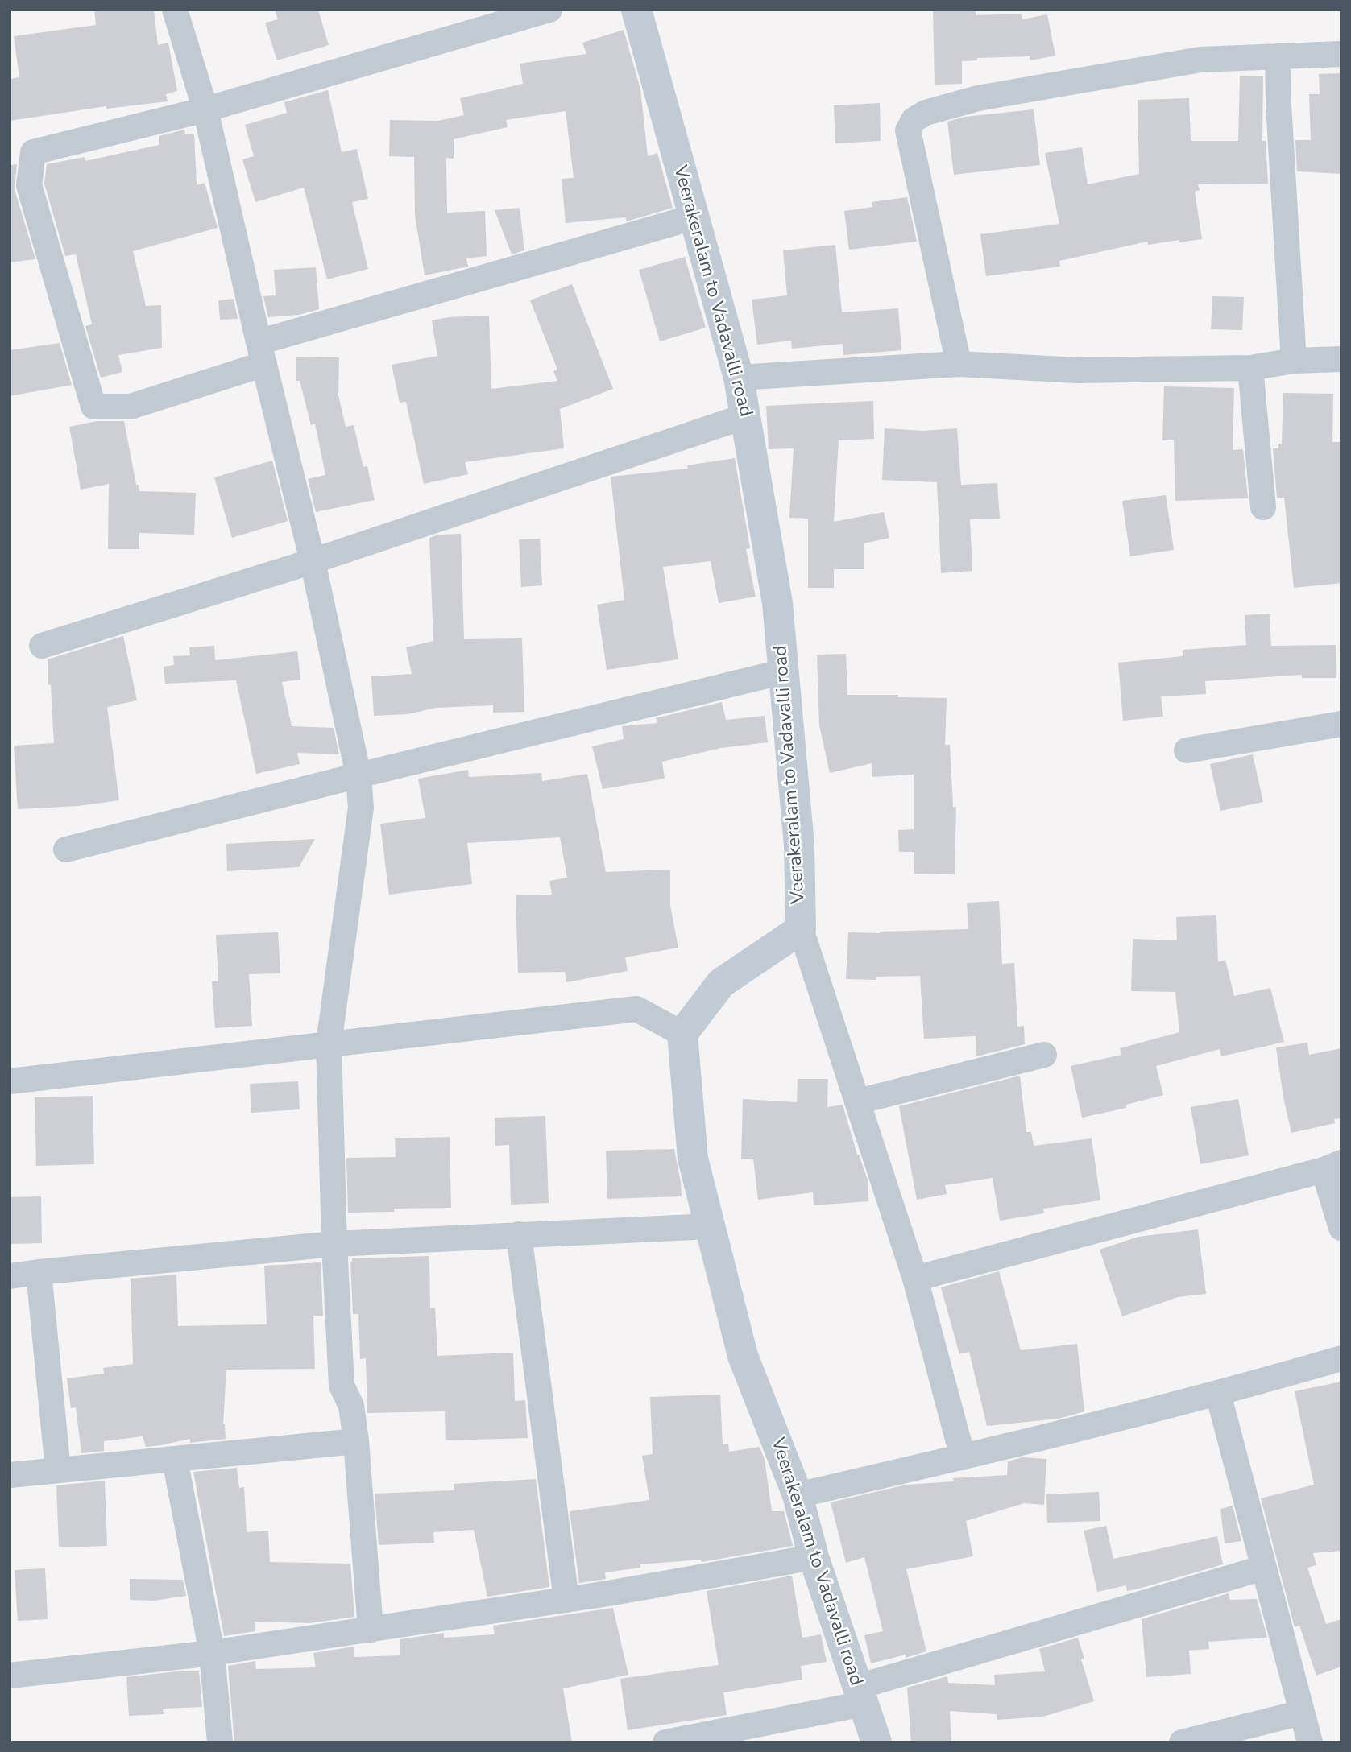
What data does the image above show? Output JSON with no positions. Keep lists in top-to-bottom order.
{
  "streets": {
    "street": ["Veerakeralam to Vadavalli road"]
  }
}
